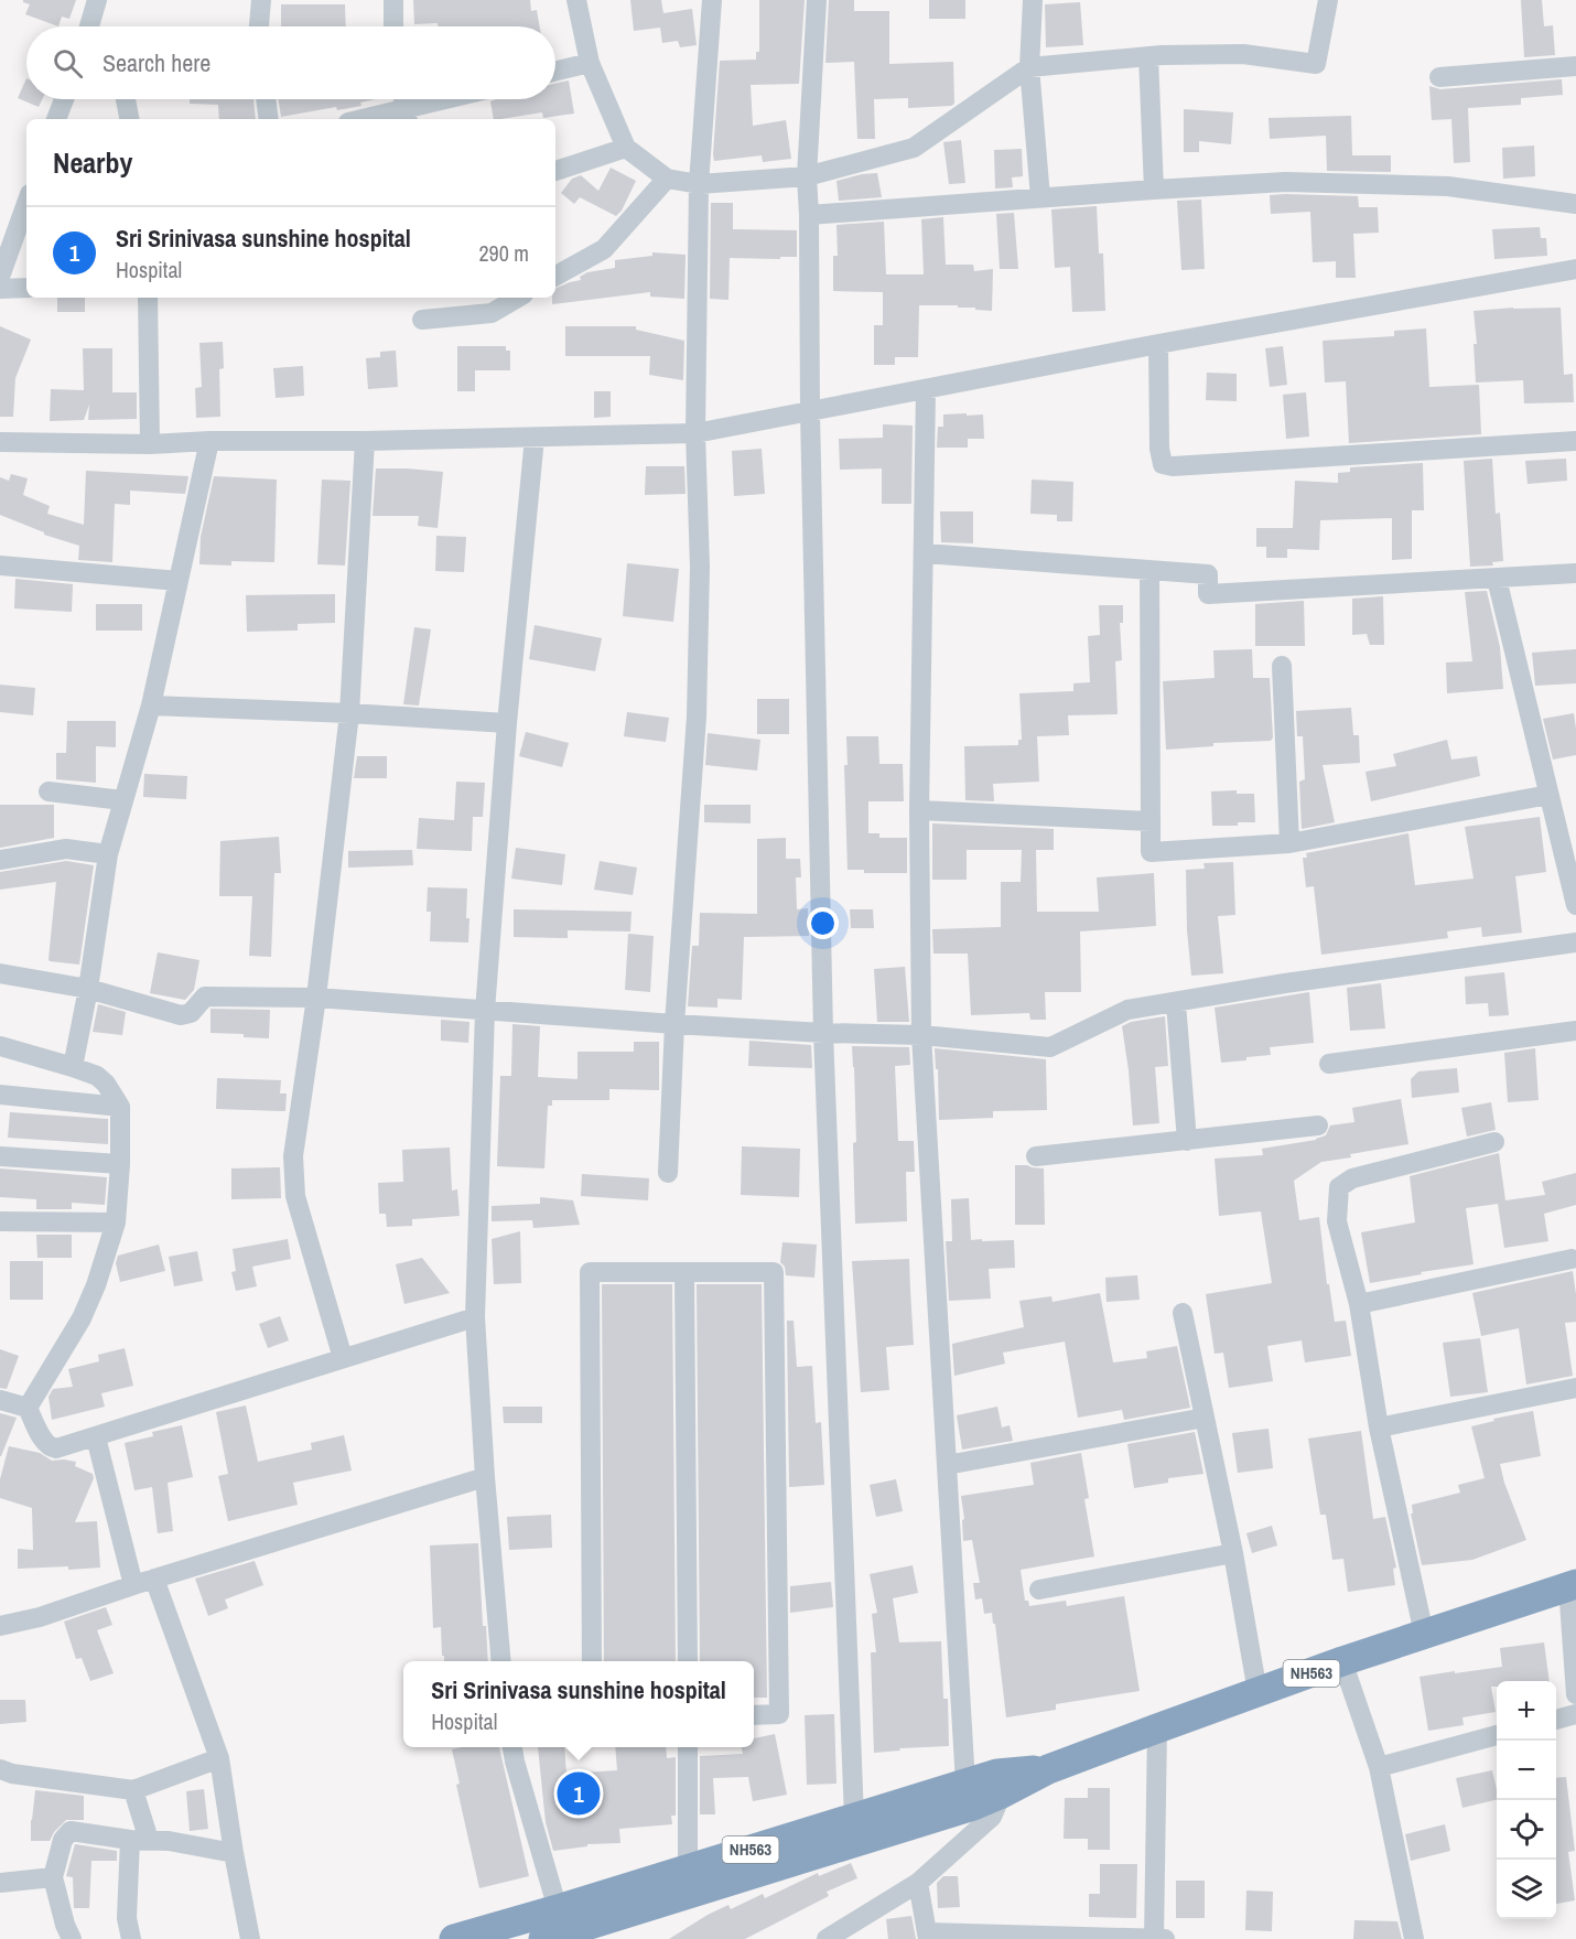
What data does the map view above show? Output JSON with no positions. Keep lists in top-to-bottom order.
{
  "streets": {
    "highway": ["NH563"]
  },
  "page": {
    "search": "Search here",
    "heading": "Nearby",
    "list": [
      {
        "mark": "1",
        "name": "Sri Srinivasa sunshine hospital",
        "note": "Hospital",
        "value": "290 m"
      }
    ],
    "popup": ["Sri Srinivasa sunshine hospital", "Hospital"],
    "map_buttons": ["+", "−"],
    "pins": "1"
  }
}
